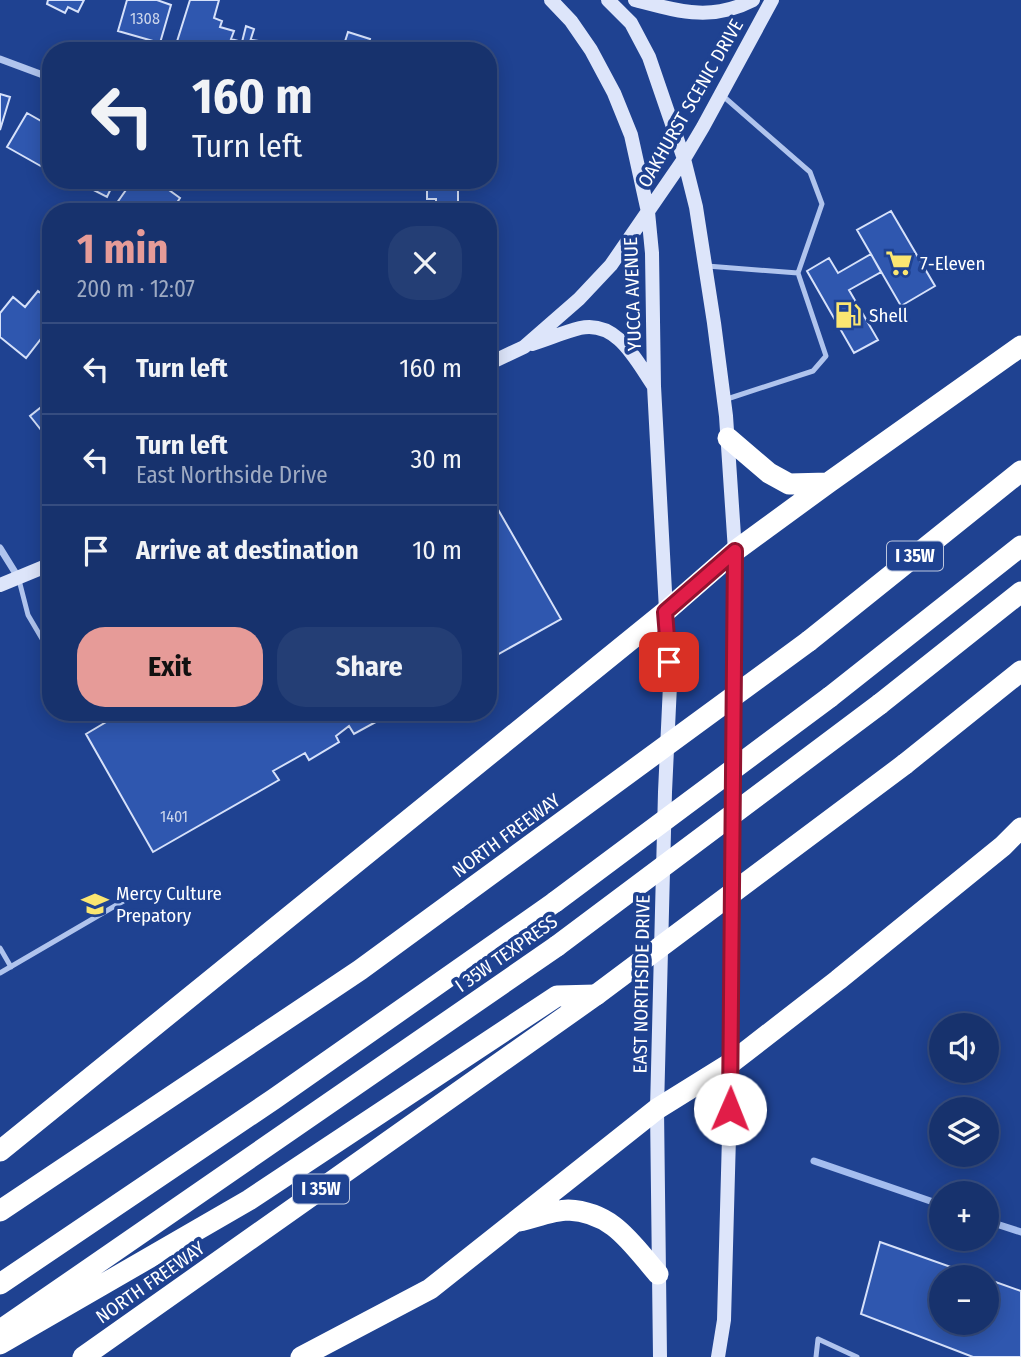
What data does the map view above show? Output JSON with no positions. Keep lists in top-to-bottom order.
{
  "streets": {
    "highway": ["I 35W", "NORTH FREEWAY", "I 35W TEXPRESS"],
    "street": ["OAKHURST SCENIC DRIVE", "YUCCA AVENUE", "EAST NORTHSIDE DRIVE"]
  },
  "crossings": [
    ["OAKHURST SCENIC DRIVE", "YUCCA AVENUE"],
    ["YUCCA AVENUE", "EAST NORTHSIDE DRIVE"]
  ],
  "places": {
    "supermarket": ["7-Eleven"],
    "fuel station": ["Shell"],
    "school or university": ["Mercy Culture Prepatory"]
  },
  "house_numbers": ["1308", "1401"],
  "page": {
    "turn": ["160 m", "Turn left"],
    "heading": ["1 min", "200 m · 12:07"],
    "list": [
      {
        "name": "Turn left",
        "value": "160 m"
      },
      {
        "name": "Turn left",
        "note": "East Northside Drive",
        "value": "30 m"
      },
      {
        "name": "Arrive at destination",
        "value": "10 m"
      }
    ],
    "buttons": ["Exit", "Share"],
    "map_buttons": ["+", "−"]
  }
}
